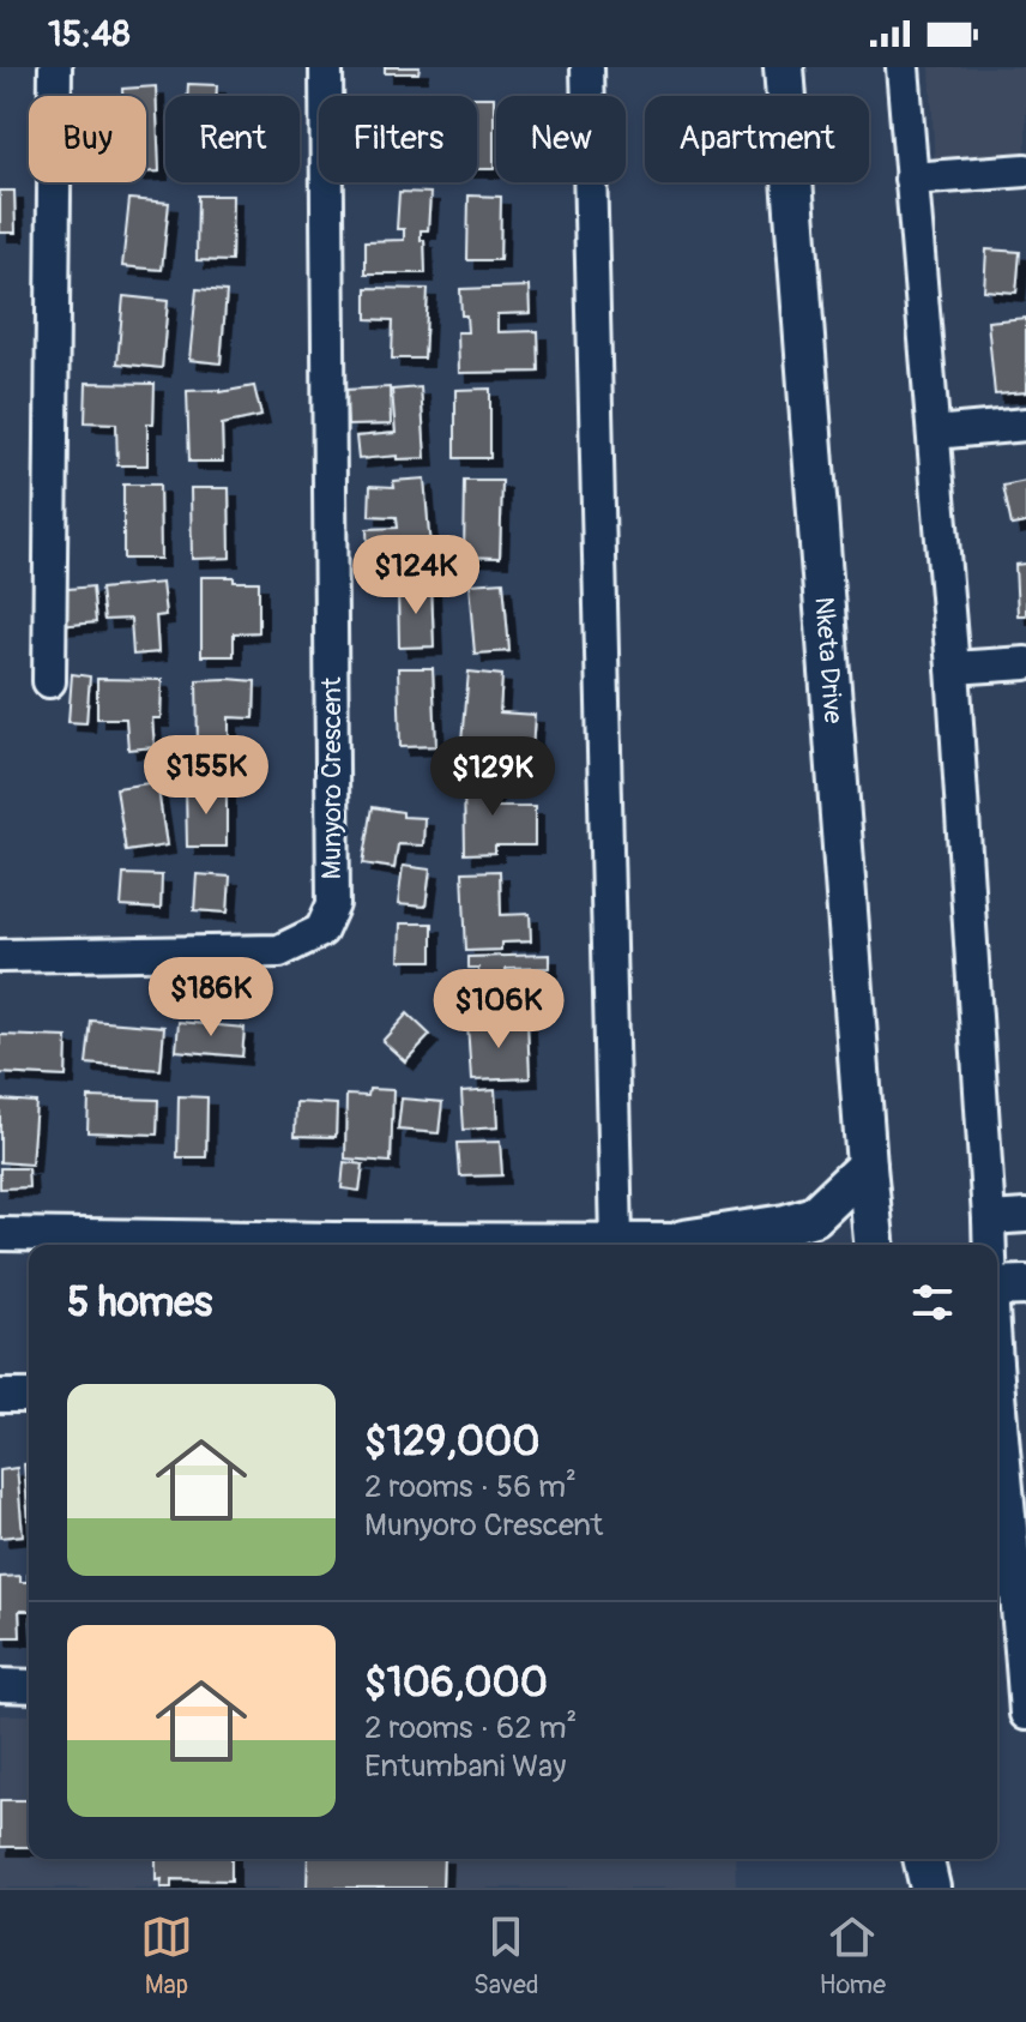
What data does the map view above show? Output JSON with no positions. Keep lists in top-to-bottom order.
{
  "streets": {
    "street": ["Nketa Drive", "Munyoro Crescent"]
  },
  "page": {
    "status": "15:48",
    "chip": [
      "Buy",
      "Rent",
      "Filters",
      "New",
      "Apartment"
    ],
    "price": [
      "$124K",
      "$155K",
      "$129K",
      "$186K",
      "$106K"
    ],
    "heading": "5 homes",
    "list": [
      {
        "name": "$129,000",
        "note": "2 rooms · 56 m² · Munyoro Crescent"
      },
      {
        "name": "$106,000",
        "note": "2 rooms · 62 m² · Entumbani Way"
      }
    ],
    "tabs": ["Map", "Saved", "Home"]
  }
}
